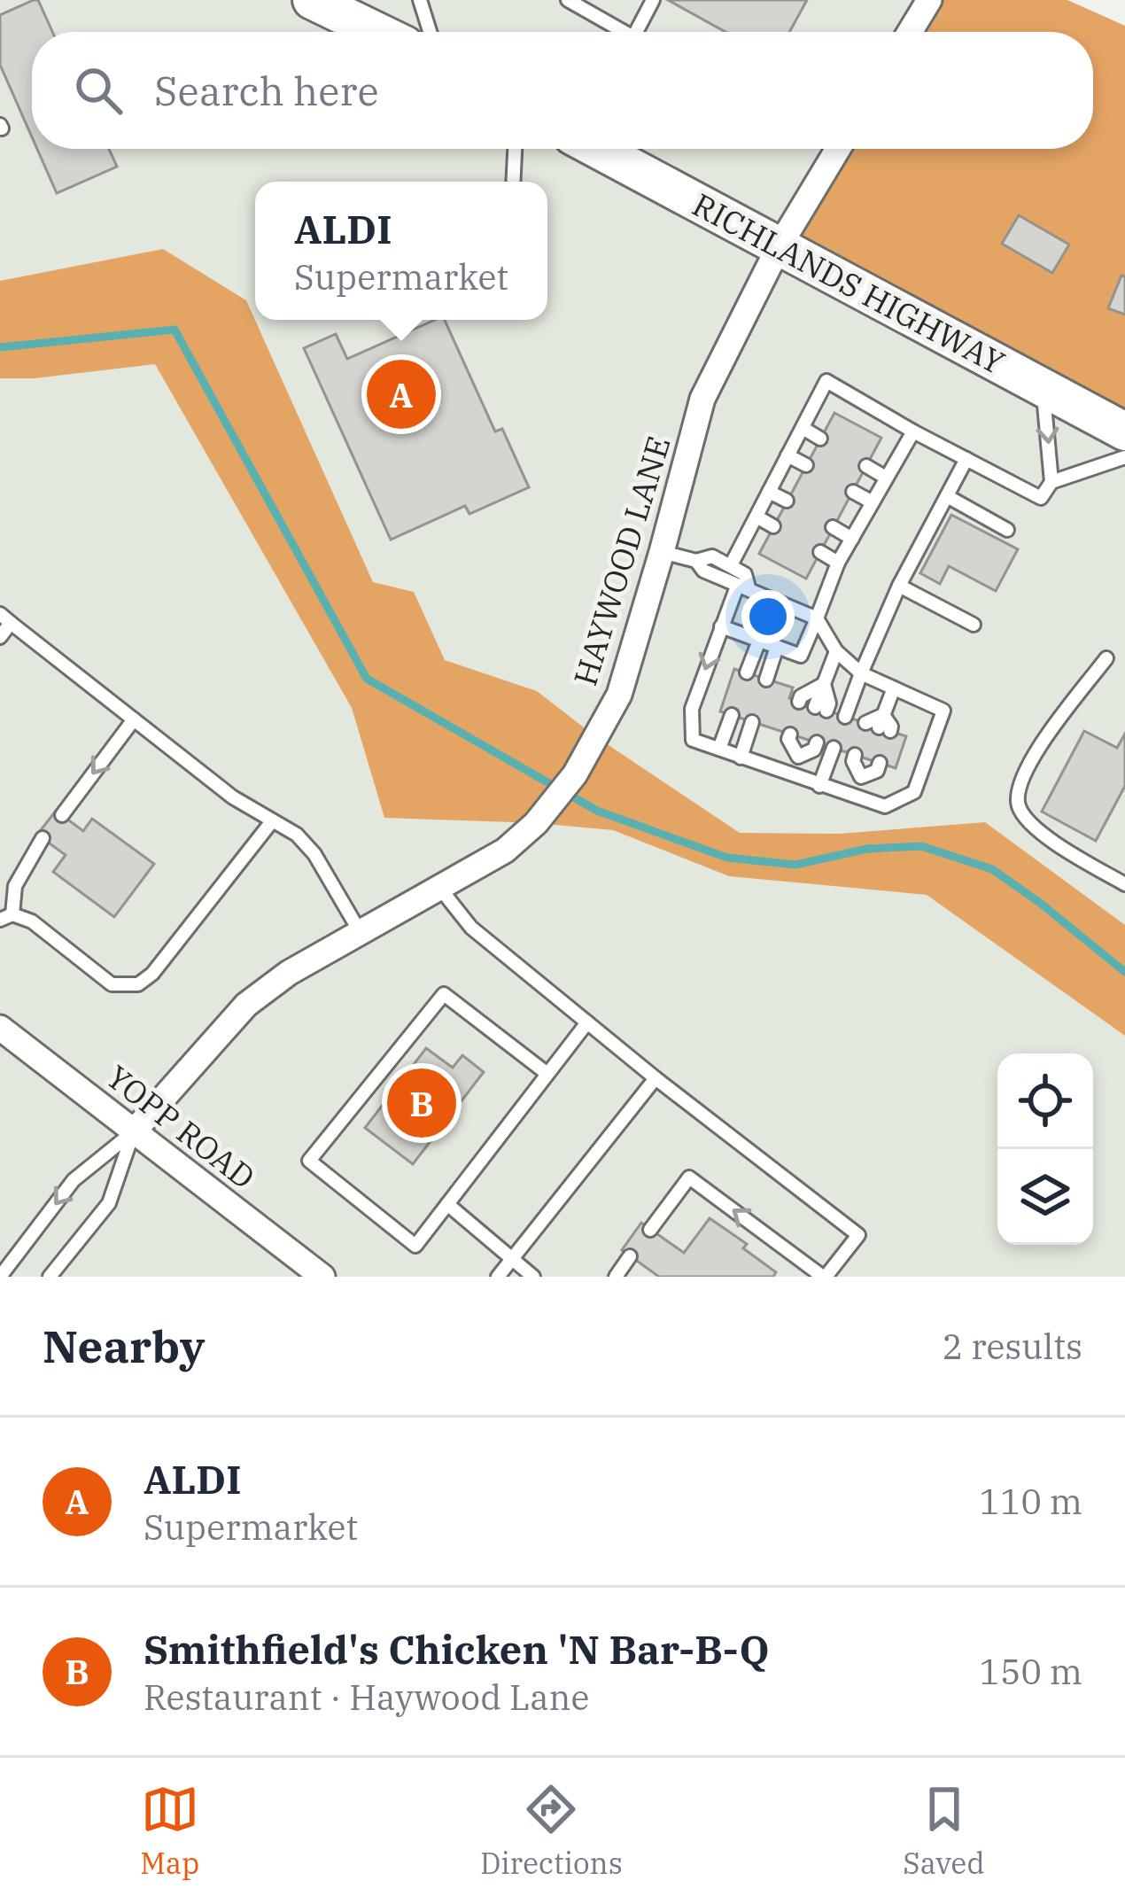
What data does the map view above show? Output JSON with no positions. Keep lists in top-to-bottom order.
{
  "streets": {
    "main road": ["RICHLANDS HIGHWAY"],
    "street": ["HAYWOOD LANE", "YOPP ROAD"]
  },
  "crossings": [
    ["RICHLANDS HIGHWAY", "HAYWOOD LANE"],
    ["HAYWOOD LANE", "YOPP ROAD"]
  ],
  "page": {
    "search": "Search here",
    "popup": ["ALDI", "Supermarket"],
    "pins": ["A", "B"],
    "heading": ["Nearby", "2 results"],
    "list": [
      {
        "mark": "A",
        "name": "ALDI",
        "note": "Supermarket",
        "value": "110 m"
      },
      {
        "mark": "B",
        "name": "Smithfield's Chicken 'N Bar-B-Q",
        "note": "Restaurant · Haywood Lane",
        "value": "150 m"
      }
    ],
    "nav": ["Map", "Directions", "Saved"]
  }
}
